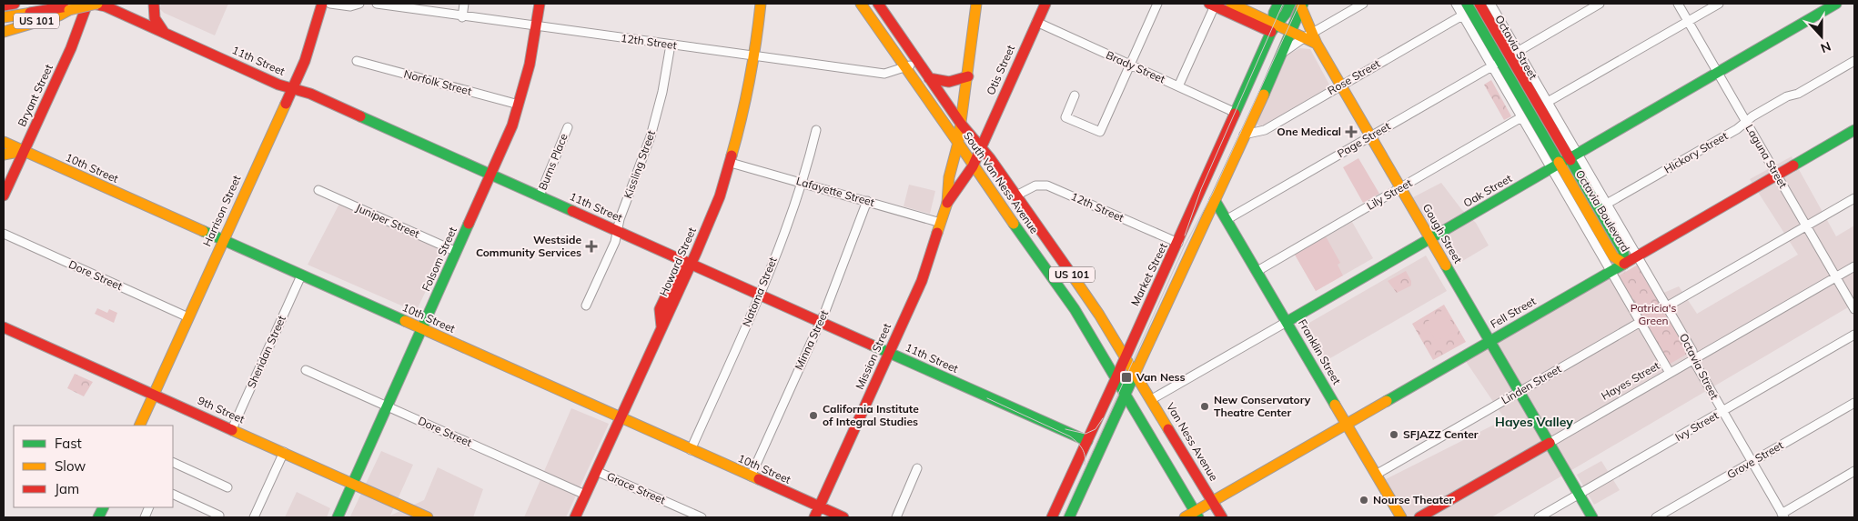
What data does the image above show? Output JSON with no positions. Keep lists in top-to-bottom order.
{
  "streets": {
    "main road": [
      "US 101",
      "11th Street",
      "Otis Street",
      "Bryant Street",
      "10th Street",
      "South Van Ness Avenue",
      "Oak Street",
      "Harrison Street",
      "Octavia Boulevard",
      "Gough Street",
      "Folsom Street",
      "Howard Street",
      "Market Street",
      "Fell Street",
      "Franklin Street",
      "Mission Street",
      "Hayes Street",
      "9th Street",
      "Van Ness Avenue"
    ],
    "street": [
      "12th Street",
      "Octavia Street",
      "Brady Street",
      "Rose Street",
      "Norfolk Street",
      "Page Street",
      "Hickory Street",
      "Laguna Street",
      "Burns Place",
      "Kissling Street",
      "Lafayette Street",
      "Lily Street",
      "Juniper Street",
      "Dore Street",
      "Natoma Street",
      "Minna Street",
      "Sheridan Street",
      "Linden Street",
      "Ivy Street",
      "Grove Street",
      "Grace Street"
    ]
  },
  "crossings": [
    ["US 101", "South Van Ness Avenue"],
    ["US 101", "Market Street"],
    ["US 101", "Fell Street"],
    ["12th Street", "Kissling Street"],
    ["12th Street", "South Van Ness Avenue"],
    ["12th Street", "Folsom Street"],
    ["12th Street", "Howard Street"],
    ["12th Street", "Market Street"],
    ["Octavia Street", "Hickory Street"],
    ["Octavia Street", "Oak Street"],
    ["Octavia Street", "Octavia Boulevard"],
    ["Octavia Street", "Fell Street"],
    ["Octavia Street", "Hayes Street"],
    ["Octavia Street", "Ivy Street"],
    ["Octavia Street", "Grove Street"],
    ["11th Street", "Burns Place"],
    ["11th Street", "Kissling Street"],
    ["11th Street", "Harrison Street"],
    ["11th Street", "Folsom Street"],
    ["11th Street", "Howard Street"],
    ["11th Street", "Market Street"],
    ["11th Street", "Natoma Street"],
    ["11th Street", "Minna Street"],
    ["11th Street", "Mission Street"],
    ["Brady Street", "Otis Street"],
    ["Brady Street", "Market Street"],
    ["Otis Street", "South Van Ness Avenue"],
    ["Otis Street", "Mission Street"],
    ["Rose Street", "Gough Street"],
    ["Rose Street", "Market Street"],
    ["Norfolk Street", "Folsom Street"],
    ["Bryant Street", "10th Street"],
    ["Page Street", "Octavia Boulevard"],
    ["Page Street", "Gough Street"],
    ["Page Street", "Franklin Street"],
    ["Hickory Street", "Laguna Street"],
    ["Laguna Street", "Oak Street"],
    ["Laguna Street", "Fell Street"],
    ["Laguna Street", "Hayes Street"],
    ["10th Street", "Harrison Street"],
    ["10th Street", "Folsom Street"],
    ["10th Street", "Howard Street"],
    ["10th Street", "Natoma Street"],
    ["10th Street", "Minna Street"],
    ["10th Street", "Sheridan Street"],
    ["10th Street", "Mission Street"],
    ["South Van Ness Avenue", "Market Street"],
    ["South Van Ness Avenue", "Mission Street"],
    ["South Van Ness Avenue", "Van Ness Avenue"],
    ["Oak Street", "Octavia Boulevard"],
    ["Oak Street", "Gough Street"],
    ["Oak Street", "Franklin Street"],
    ["Oak Street", "Van Ness Avenue"],
    ["Lafayette Street", "Howard Street"],
    ["Lafayette Street", "Natoma Street"],
    ["Lafayette Street", "Minna Street"],
    ["Lafayette Street", "Mission Street"],
    ["Lily Street", "Gough Street"],
    ["Lily Street", "Franklin Street"],
    ["Harrison Street", "Dore Street"],
    ["Harrison Street", "9th Street"],
    ["Octavia Boulevard", "Fell Street"],
    ["Juniper Street", "Folsom Street"],
    ["Gough Street", "Market Street"],
    ["Gough Street", "Fell Street"],
    ["Gough Street", "Hayes Street"],
    ["Gough Street", "Linden Street"],
    ["Gough Street", "Ivy Street"],
    ["Folsom Street", "Dore Street"],
    ["Folsom Street", "9th Street"],
    ["Howard Street", "Dore Street"],
    ["Howard Street", "Grace Street"],
    ["Market Street", "Franklin Street"],
    ["Market Street", "Van Ness Avenue"],
    ["Fell Street", "Franklin Street"],
    ["Fell Street", "Van Ness Avenue"],
    ["Sheridan Street", "9th Street"],
    ["Franklin Street", "Linden Street"]
  ],
  "districts": ["Hayes Valley"],
  "parks": ["Patricia's Green"],
  "places": {
    "health": ["One Medical", "Westside Community Services"],
    "transit": ["Van Ness"],
    "other": [
      "New Conservatory Theatre Center",
      "California Institute of Integral Studies",
      "SFJAZZ Center",
      "Nourse Theater"
    ]
  },
  "legend": ["Fast", "Slow", "Jam"],
  "north": "bottom"
}
